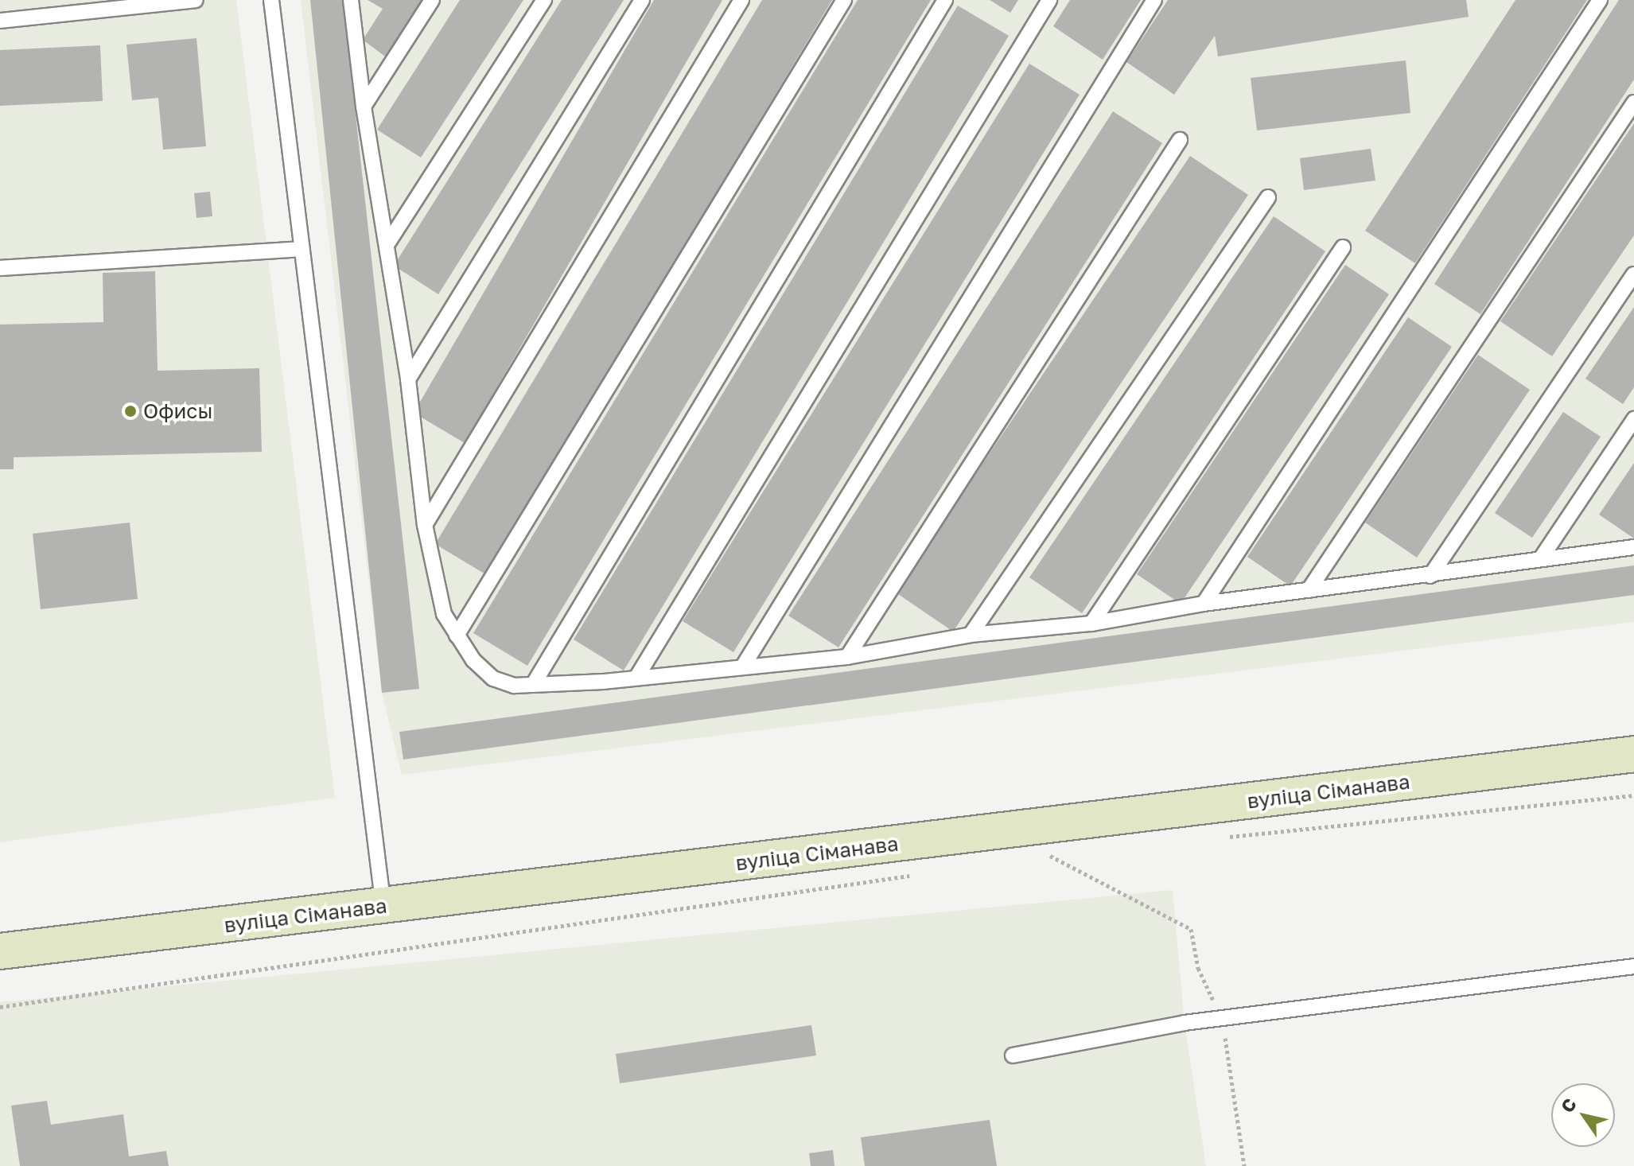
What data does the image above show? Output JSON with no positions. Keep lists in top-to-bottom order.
{
  "streets": {
    "main road": ["вуліца Сіманава"]
  },
  "places": ["Офисы"],
  "north": "top left"
}
